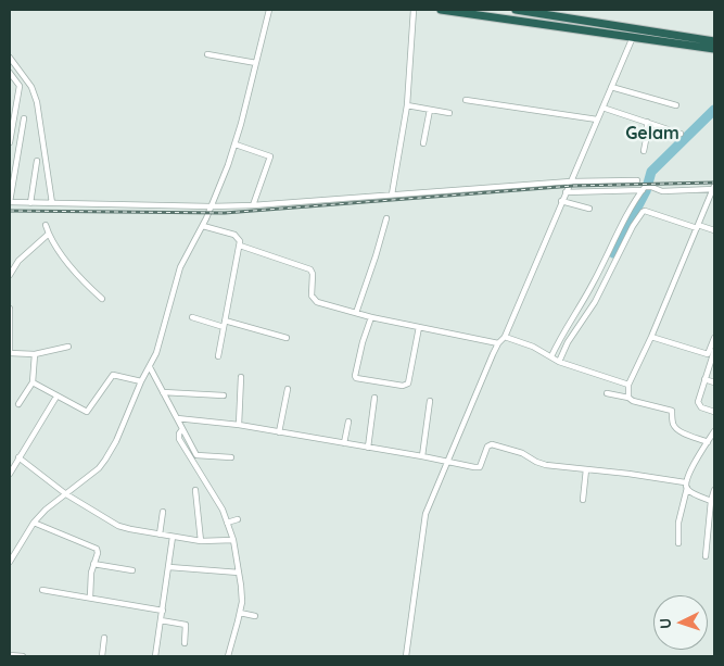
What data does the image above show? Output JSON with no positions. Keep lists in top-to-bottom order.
{
  "districts": ["Gelam"],
  "north": "left"
}
